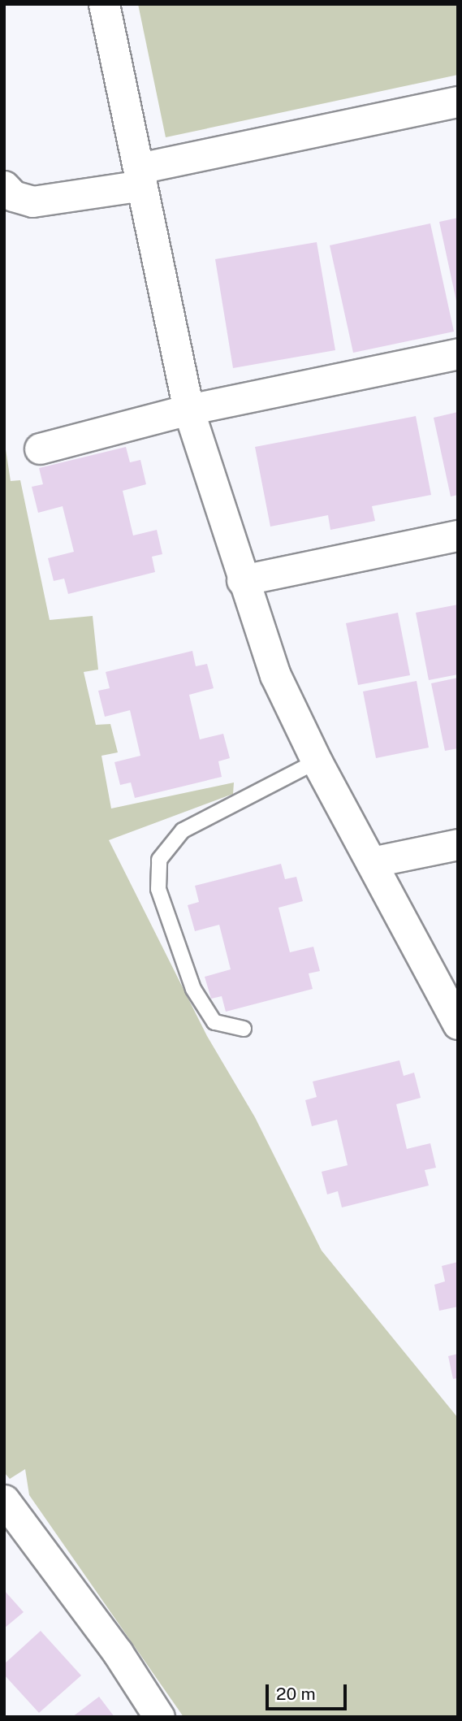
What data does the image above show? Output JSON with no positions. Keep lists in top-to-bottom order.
{
  "scale_bar": "20 m"
}
